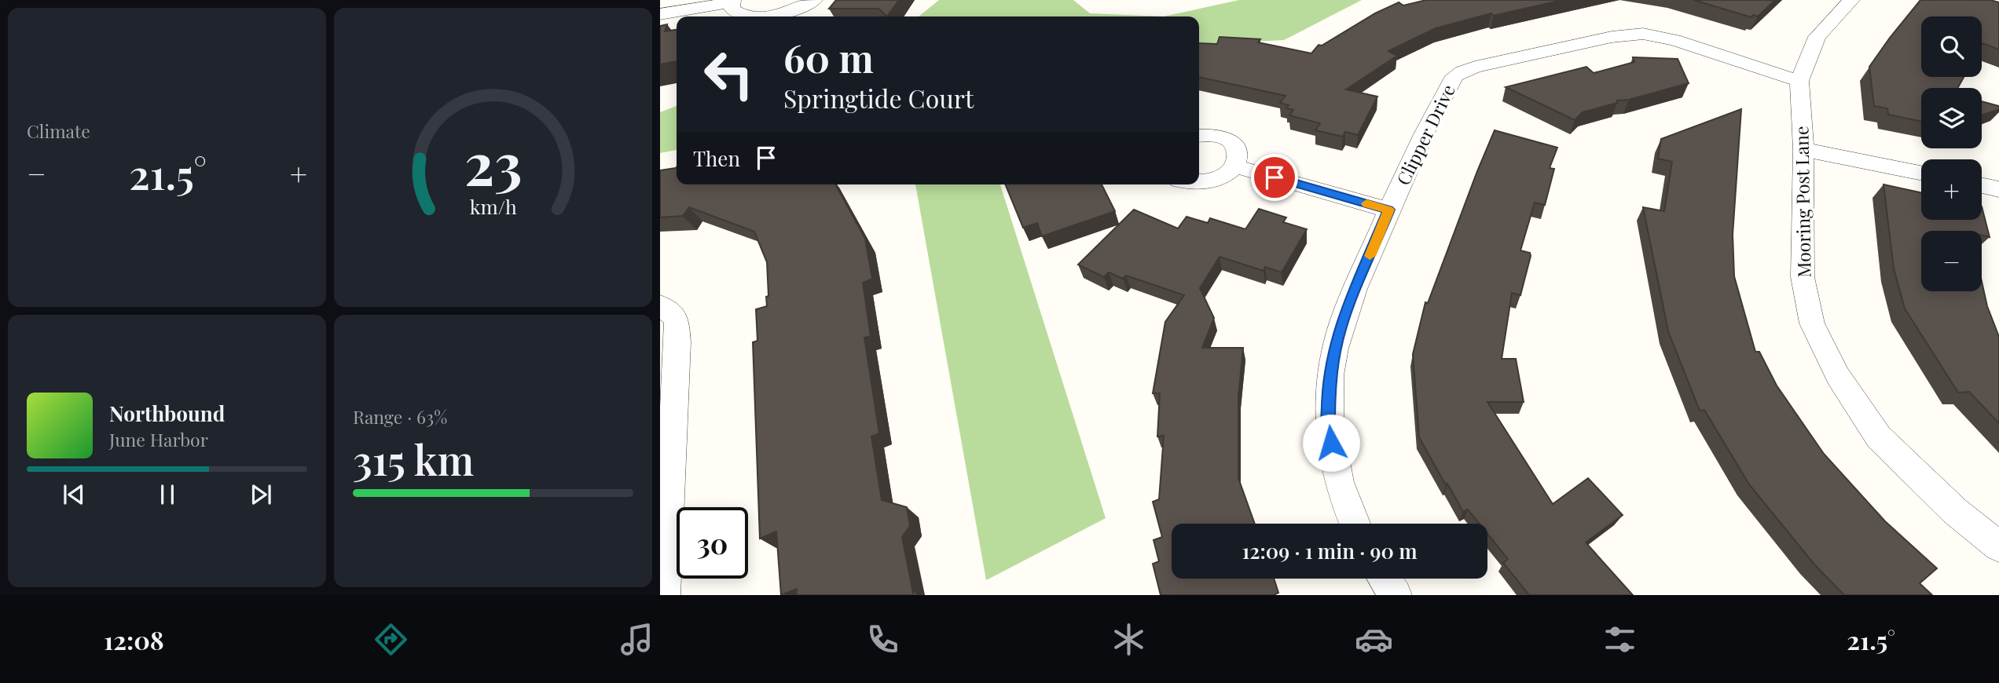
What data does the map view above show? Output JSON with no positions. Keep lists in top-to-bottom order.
{
  "streets": {
    "street": ["Clipper Drive", "Mooring Post Lane"]
  },
  "crossings": [
    ["Clipper Drive", "Mooring Post Lane"]
  ],
  "page": {
    "tile": [
      "Climate",
      ["Range · 63%", "315 km"]
    ],
    "map_buttons": ["+", "−"],
    "turn": ["60 m", "Springtide Court"],
    "then": "Then",
    "heat": ["−", "21.5°", "+"],
    "song": ["Northbound", "June Harbor"],
    "limit": "30",
    "trip": "12:09 · 1 min · 90 m",
    "tabs": ["12:08", "21.5°"],
    "gauge": ["23", "km/h"]
  }
}
